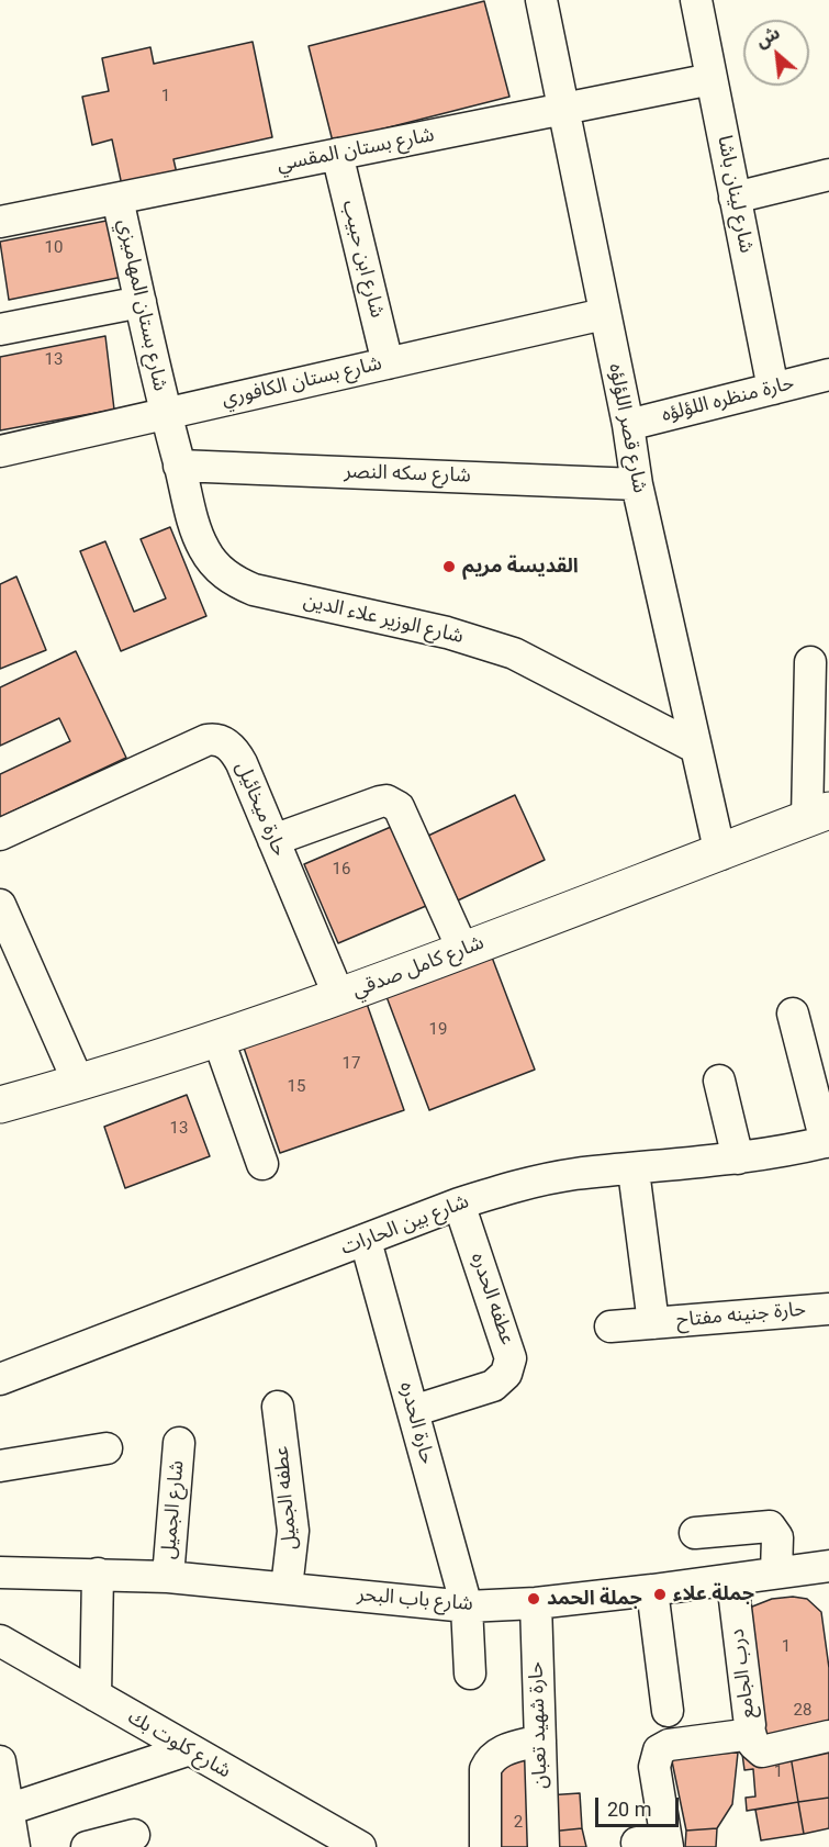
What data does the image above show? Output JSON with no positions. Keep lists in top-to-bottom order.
{
  "streets": {
    "main road": ["شارع كامل صدقي"],
    "street": [
      "شارع بستان المقسي",
      "شارع لينان باشا",
      "شارع ابن حبيب",
      "شارع بستان المهاميزي",
      "شارع بستان الكافوري",
      "حارة منظره اللؤلؤه",
      "شارع قصر اللؤلؤه",
      "شارع سكه النصر",
      "شارع الوزير علاء الدين",
      "حارة ميخائيل",
      "شارع بين الحارات",
      "عطفه الحدره",
      "حارة جنينه مفتاح",
      "حارة الحدره",
      "عطفه الجميل",
      "شارع الجميل",
      "شارع باب البحر",
      "درب الجامع",
      "حارة شهيد تعبان",
      "شارع كلوت بك"
    ]
  },
  "crossings": [
    ["شارع بستان المقسي", "شارع لينان باشا"],
    ["شارع بستان المقسي", "شارع ابن حبيب"],
    ["شارع بستان المقسي", "شارع بستان المهاميزي"],
    ["شارع بستان المقسي", "شارع قصر اللؤلؤه"],
    ["شارع لينان باشا", "حارة منظره اللؤلؤه"],
    ["شارع ابن حبيب", "شارع بستان الكافوري"],
    ["شارع بستان المهاميزي", "شارع بستان الكافوري"],
    ["شارع بستان المهاميزي", "شارع الوزير علاء الدين"],
    ["شارع بستان الكافوري", "شارع قصر اللؤلؤه"],
    ["شارع بستان الكافوري", "شارع الوزير علاء الدين"],
    ["حارة منظره اللؤلؤه", "شارع قصر اللؤلؤه"],
    ["شارع قصر اللؤلؤه", "شارع سكه النصر"],
    ["شارع قصر اللؤلؤه", "شارع الوزير علاء الدين"],
    ["شارع قصر اللؤلؤه", "شارع كامل صدقي"],
    ["شارع سكه النصر", "شارع الوزير علاء الدين"],
    ["حارة ميخائيل", "شارع كامل صدقي"],
    ["شارع بين الحارات", "عطفه الحدره"],
    ["شارع بين الحارات", "حارة جنينه مفتاح"],
    ["شارع بين الحارات", "حارة الحدره"],
    ["عطفه الحدره", "حارة الحدره"],
    ["حارة الحدره", "شارع باب البحر"],
    ["عطفه الجميل", "شارع باب البحر"],
    ["شارع الجميل", "شارع باب البحر"],
    ["شارع باب البحر", "درب الجامع"],
    ["شارع باب البحر", "حارة شهيد تعبان"]
  ],
  "places": ["القديسة مريم", "جملة علاء", "جملة الحمد"],
  "house_numbers": [
    "1",
    "10",
    "13",
    "16",
    "19",
    "17",
    "15",
    "13",
    "1",
    "28",
    "1",
    "2"
  ],
  "scale_bar": "20 m",
  "north": "top left"
}
